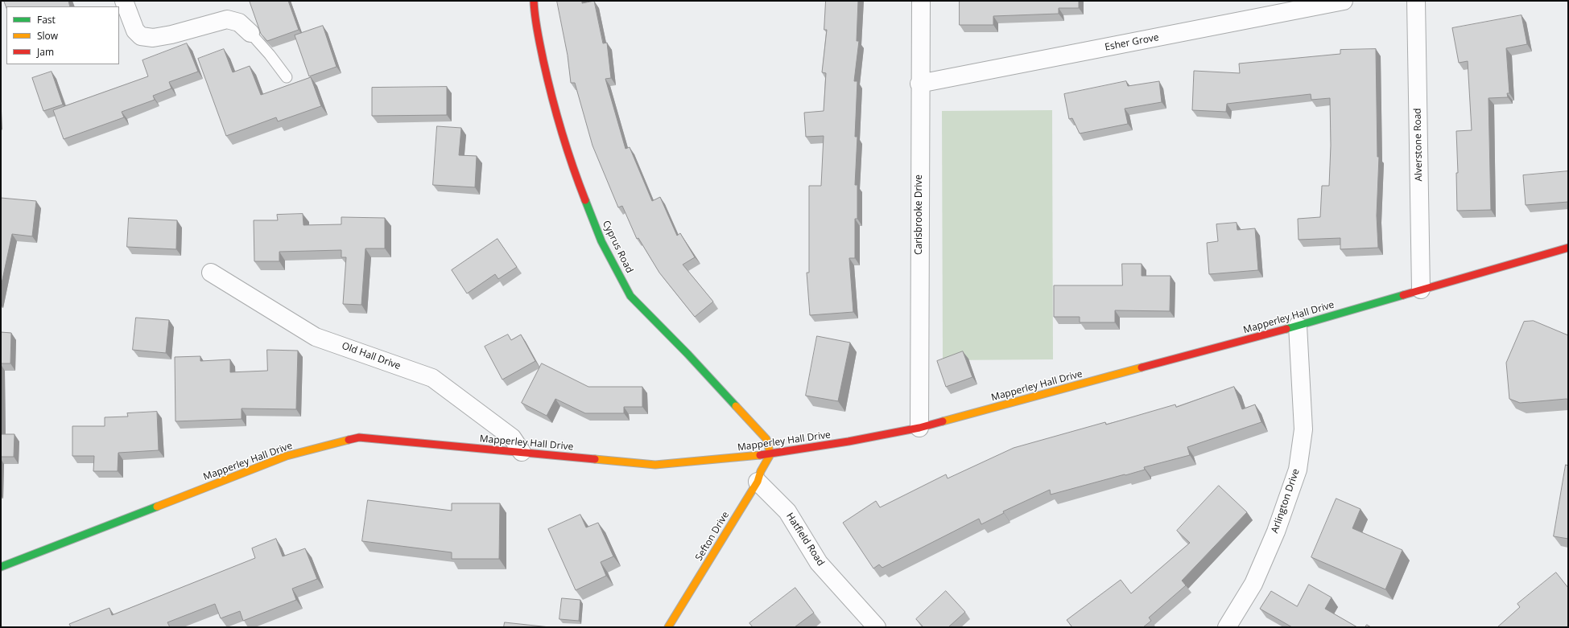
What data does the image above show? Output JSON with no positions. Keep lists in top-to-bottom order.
{
  "streets": {
    "street": [
      "Esher Grove",
      "Alverstone Road",
      "Carisbrooke Drive",
      "Cyprus Road",
      "Mapperley Hall Drive",
      "Old Hall Drive",
      "Arlington Drive",
      "Sefton Drive",
      "Hatfield Road"
    ]
  },
  "crossings": [
    ["Esher Grove", "Carisbrooke Drive"],
    ["Alverstone Road", "Mapperley Hall Drive"],
    ["Carisbrooke Drive", "Mapperley Hall Drive"],
    ["Cyprus Road", "Mapperley Hall Drive"],
    ["Cyprus Road", "Sefton Drive"],
    ["Mapperley Hall Drive", "Old Hall Drive"],
    ["Mapperley Hall Drive", "Arlington Drive"],
    ["Mapperley Hall Drive", "Sefton Drive"],
    ["Sefton Drive", "Hatfield Road"]
  ],
  "legend": ["Fast", "Slow", "Jam"]
}
